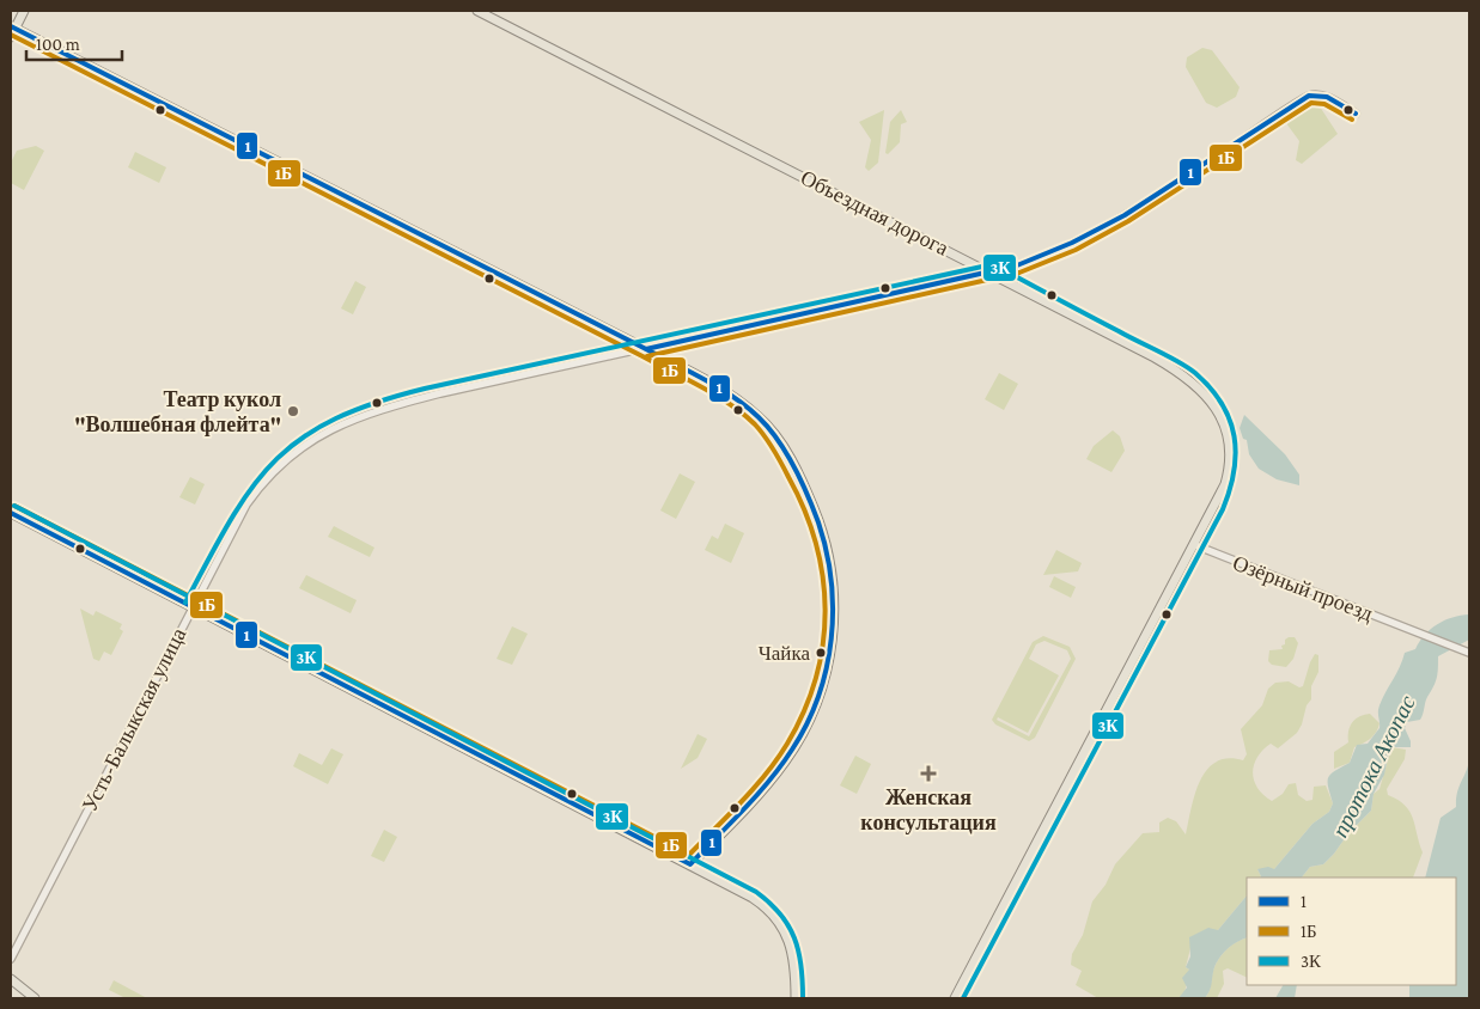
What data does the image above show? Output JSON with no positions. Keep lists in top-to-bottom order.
{
  "streets": {
    "main road": ["Объездная дорога"],
    "street": ["Озёрный проезд", "Усть-Балыкская улица"]
  },
  "crossings": [
    ["Объездная дорога", "Озёрный проезд"],
    ["Объездная дорога", "Усть-Балыкская улица"]
  ],
  "water": ["протока Акопас"],
  "places": {
    "other": ["Театр кукол \"Волшебная флейта\"", "Чайка"],
    "health": ["Женская консультация"]
  },
  "lines": ["transit line 1", "transit line 1Б", "transit line 3К"],
  "legend": ["1", "1Б", "3К"],
  "scale_bar": "100 m"
}
